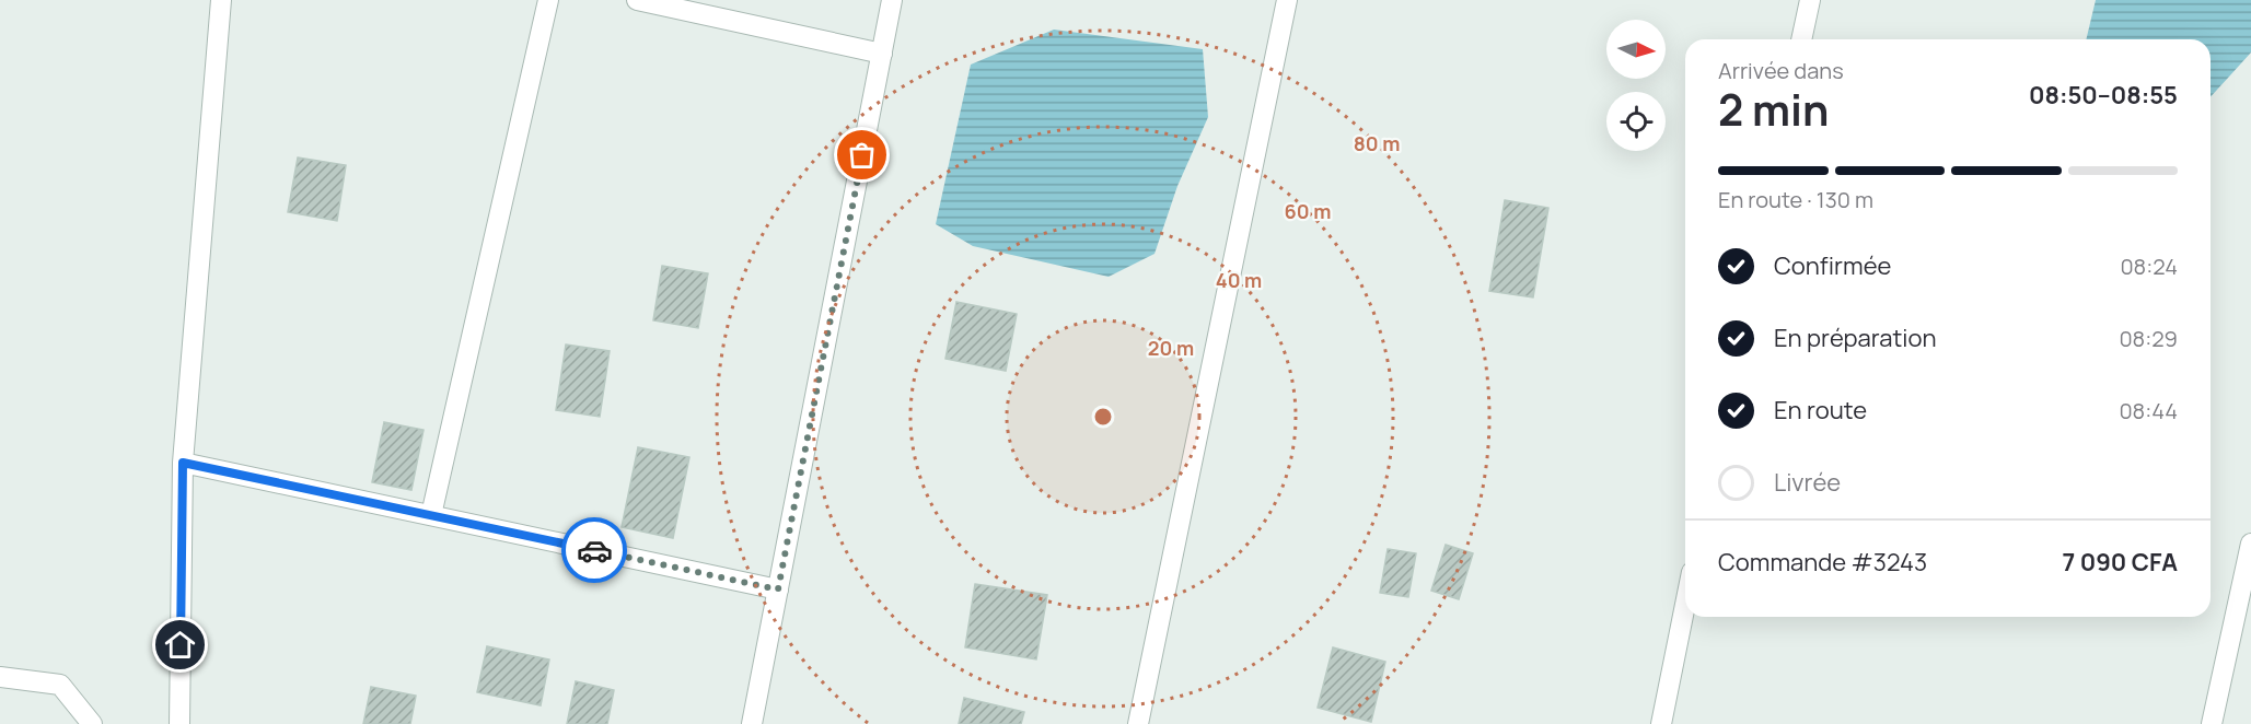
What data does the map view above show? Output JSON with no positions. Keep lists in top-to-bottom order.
{
  "north": "right",
  "page": {
    "heading": ["2 min", "Arrivée dans", "08:50–08:55"],
    "panel": ["Commande #3243", "7 090 CFA"],
    "bar": "En route · 130 m",
    "list": [
      ["Confirmée", "08:24"],
      ["En préparation", "08:29"],
      ["En route", "08:44"],
      "Livrée"
    ]
  },
  "rings": [
    "80 m",
    "60 m",
    "40 m",
    "20 m"
  ]
}
